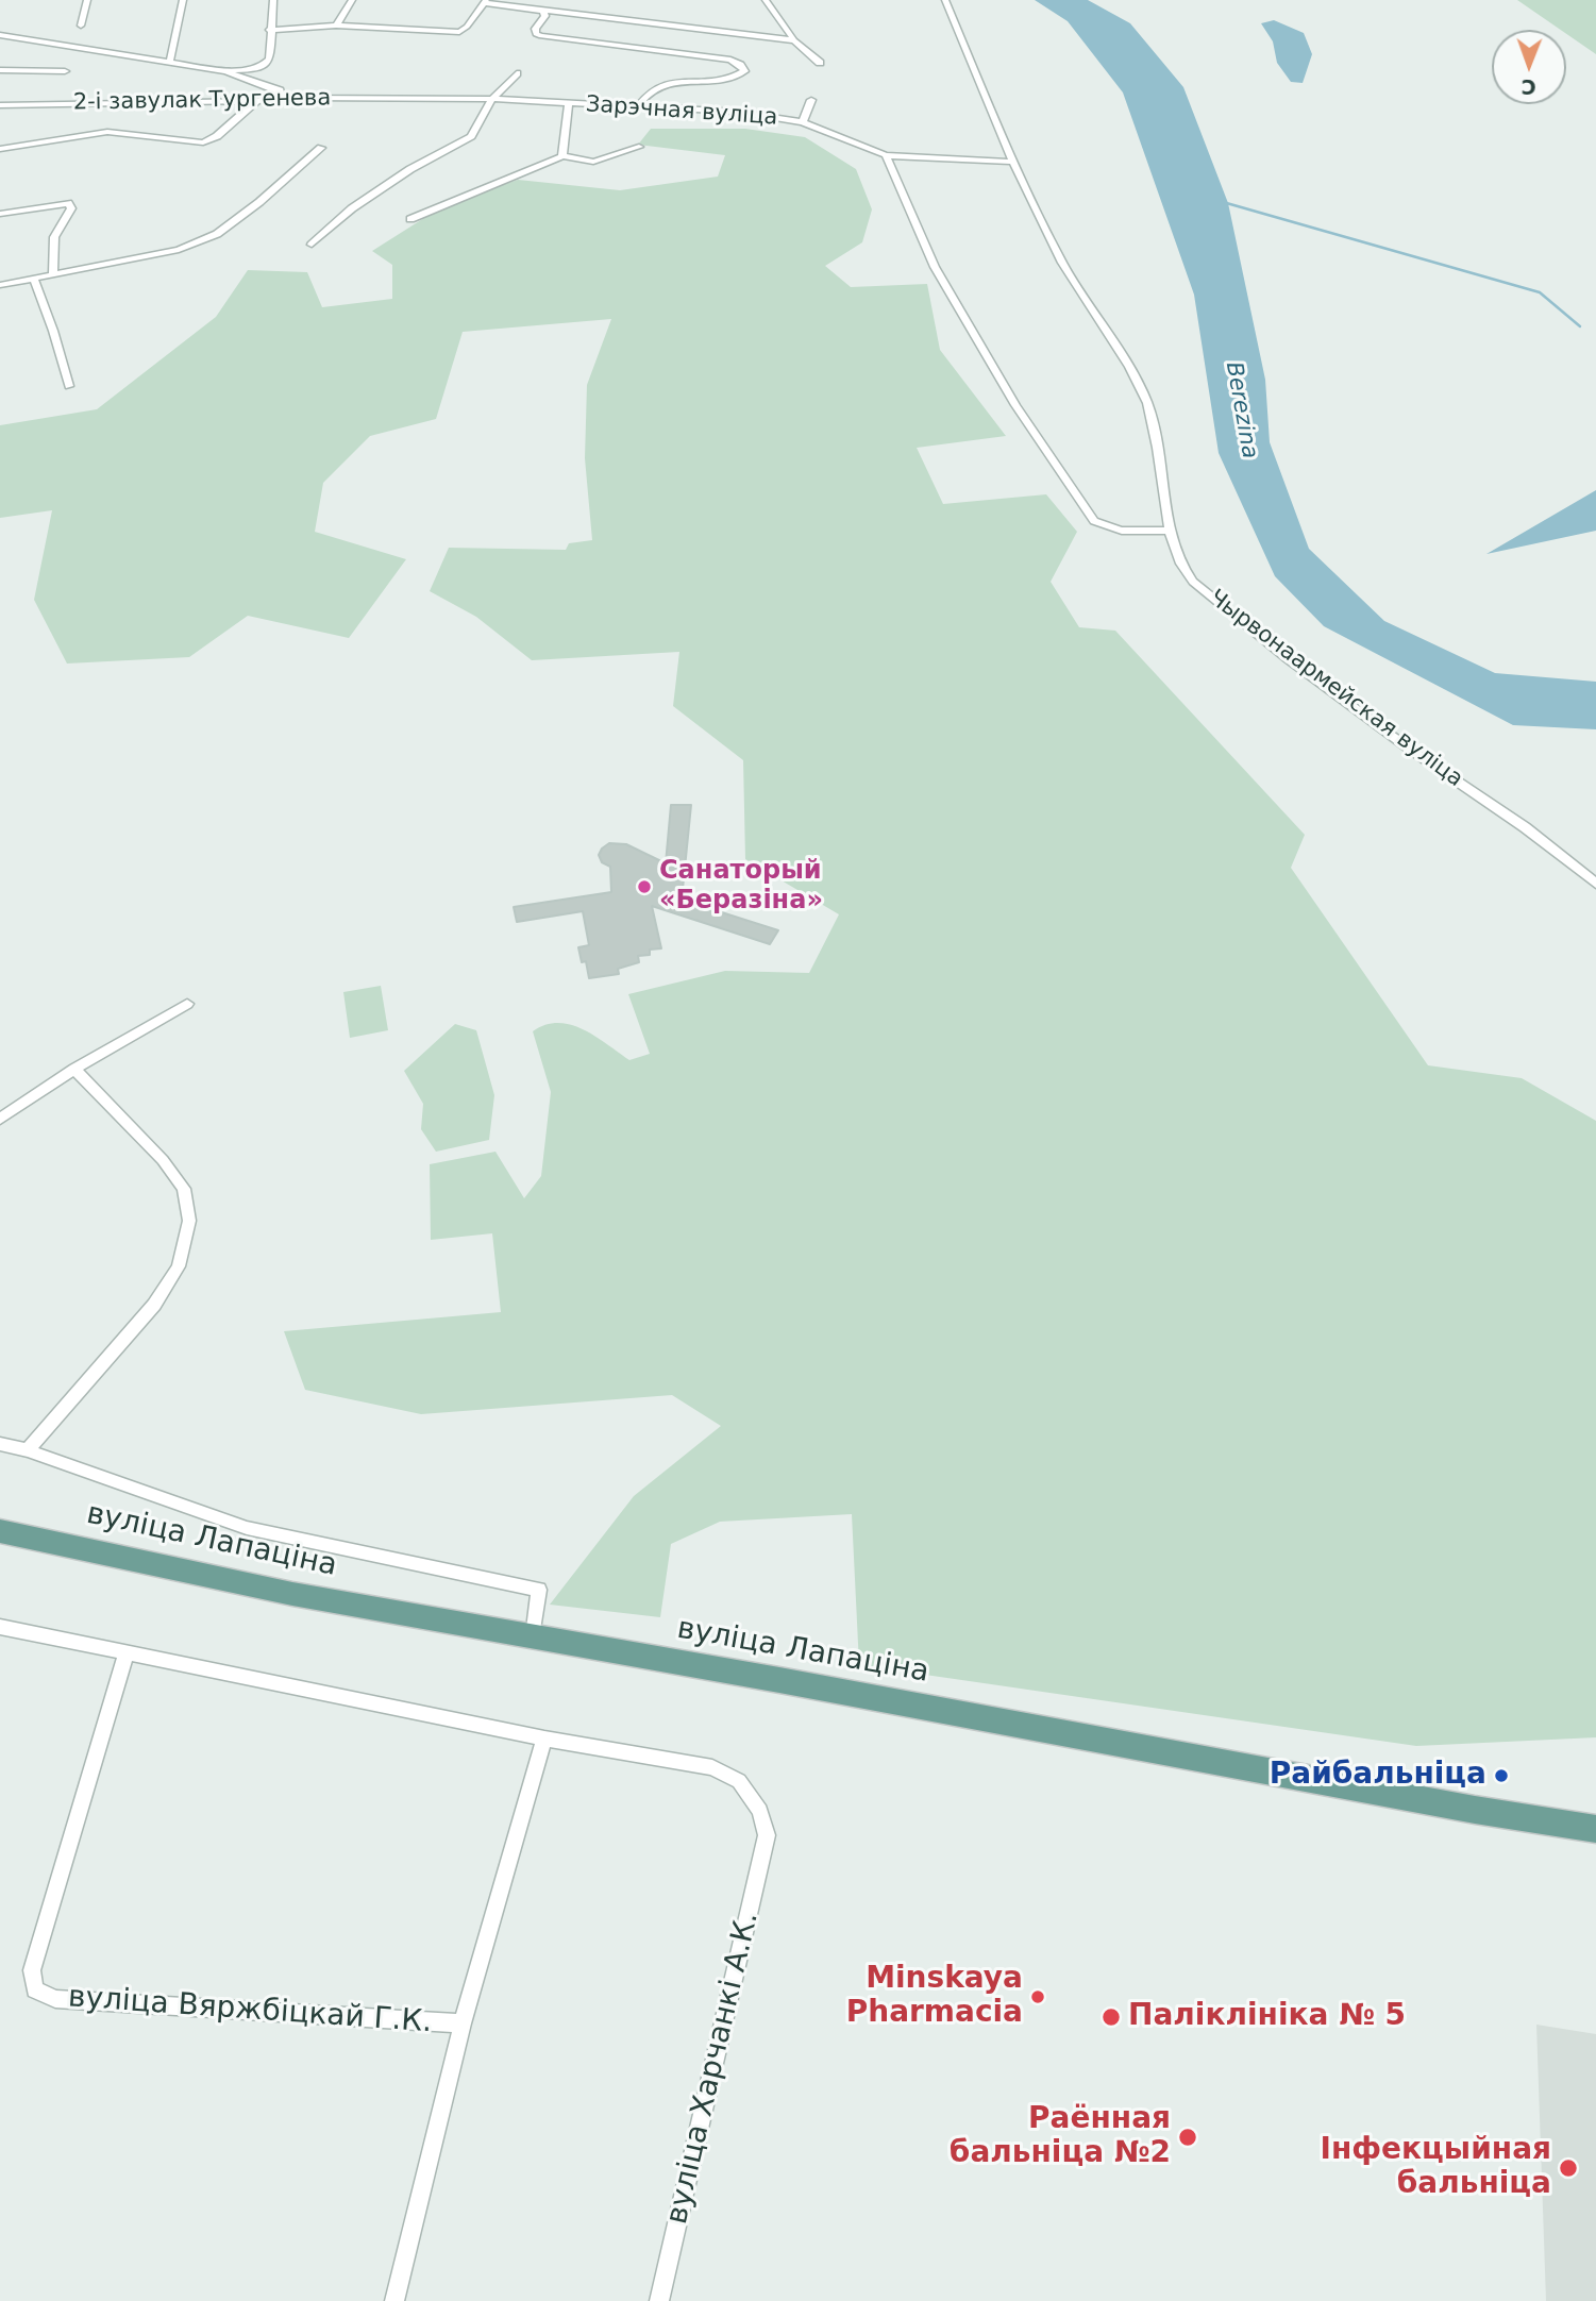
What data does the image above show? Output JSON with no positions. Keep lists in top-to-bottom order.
{
  "streets": {
    "main road": ["вуліца Лапаціна"],
    "street": [
      "2-і завулак Тургенева",
      "Зарэчная вуліца",
      "Чырвонаармейская вуліца",
      "вуліца Вяржбіцкай Г.К.",
      "вуліца Харчанкі А.К."
    ]
  },
  "crossings": [
    ["2-і завулак Тургенева", "Зарэчная вуліца"],
    ["Зарэчная вуліца", "Чырвонаармейская вуліца"],
    ["вуліца Вяржбіцкай Г.К.", "вуліца Харчанкі А.К."]
  ],
  "water": ["Berezina"],
  "places": [
    "Санаторый «Беразіна»",
    "Райбальніца",
    "Minskaya Pharmacia",
    "Паліклініка № 5",
    "Раённая бальніца №2",
    "Інфекцыйная бальніца"
  ],
  "north": "bottom"
}
